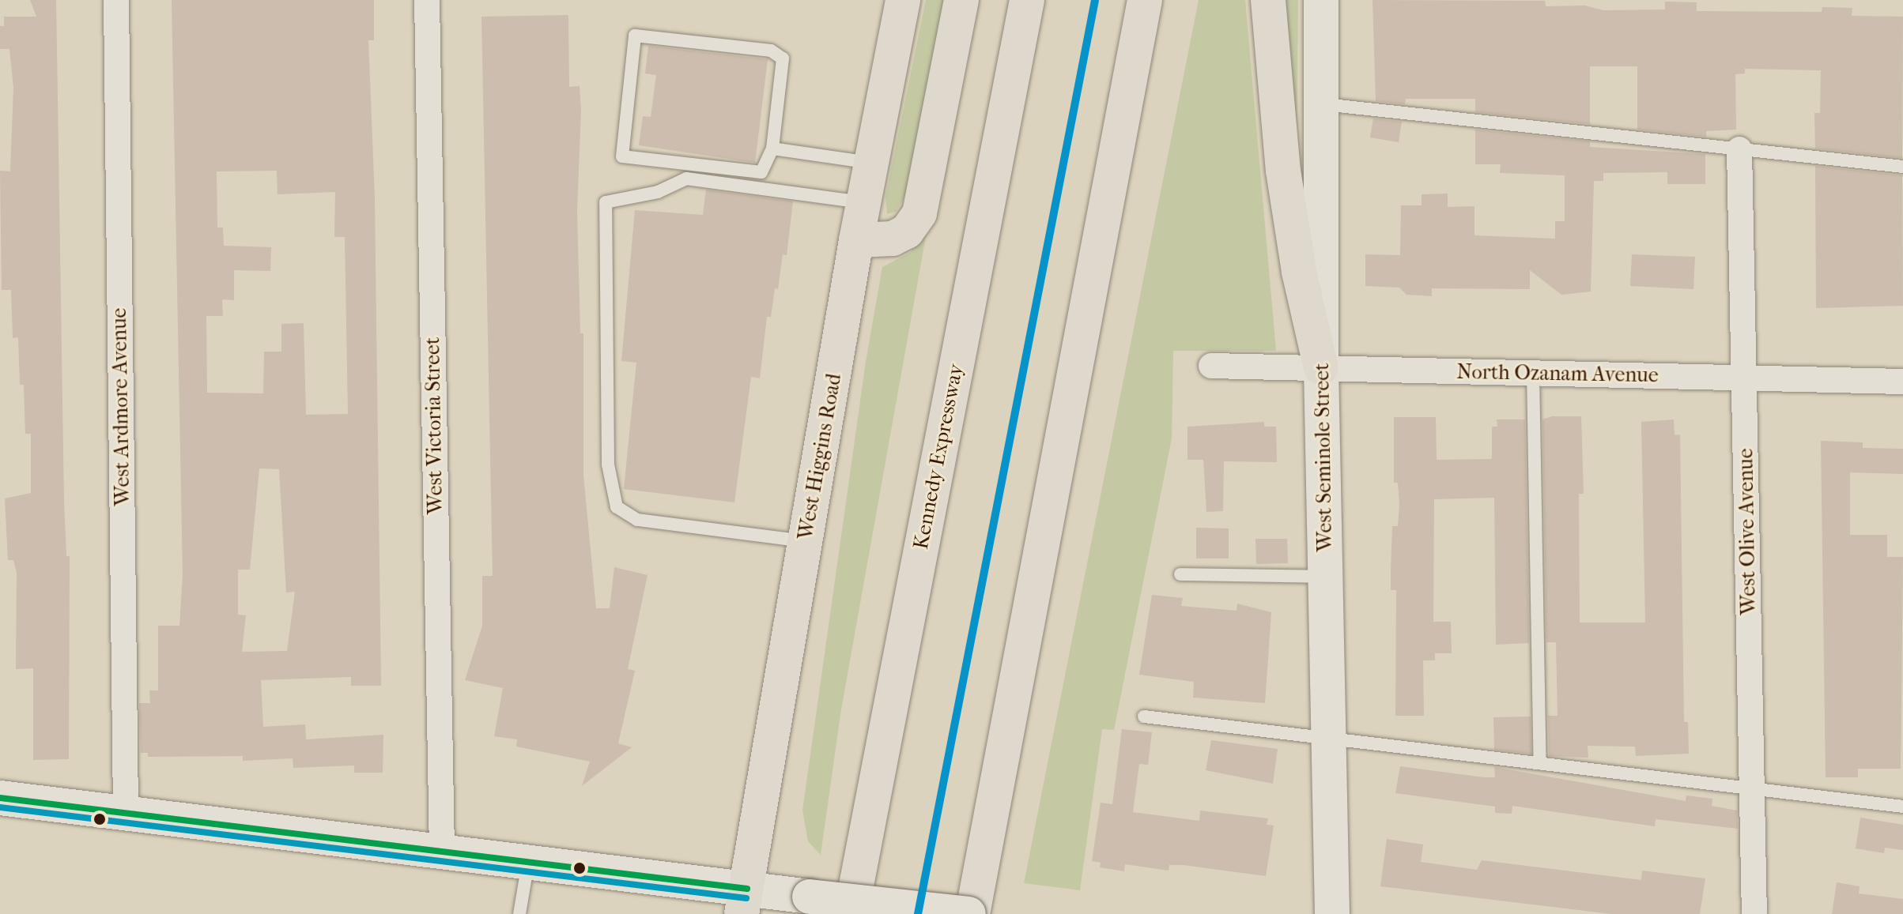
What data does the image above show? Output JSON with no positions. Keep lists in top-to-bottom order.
{
  "streets": {
    "main road": ["West Higgins Road", "Kennedy Expressway"],
    "street": [
      "North Ozanam Avenue",
      "West Ardmore Avenue",
      "West Victoria Street",
      "West Seminole Street",
      "West Olive Avenue"
    ]
  },
  "crossings": [
    ["North Ozanam Avenue", "West Seminole Street"],
    ["North Ozanam Avenue", "West Olive Avenue"]
  ]
}
